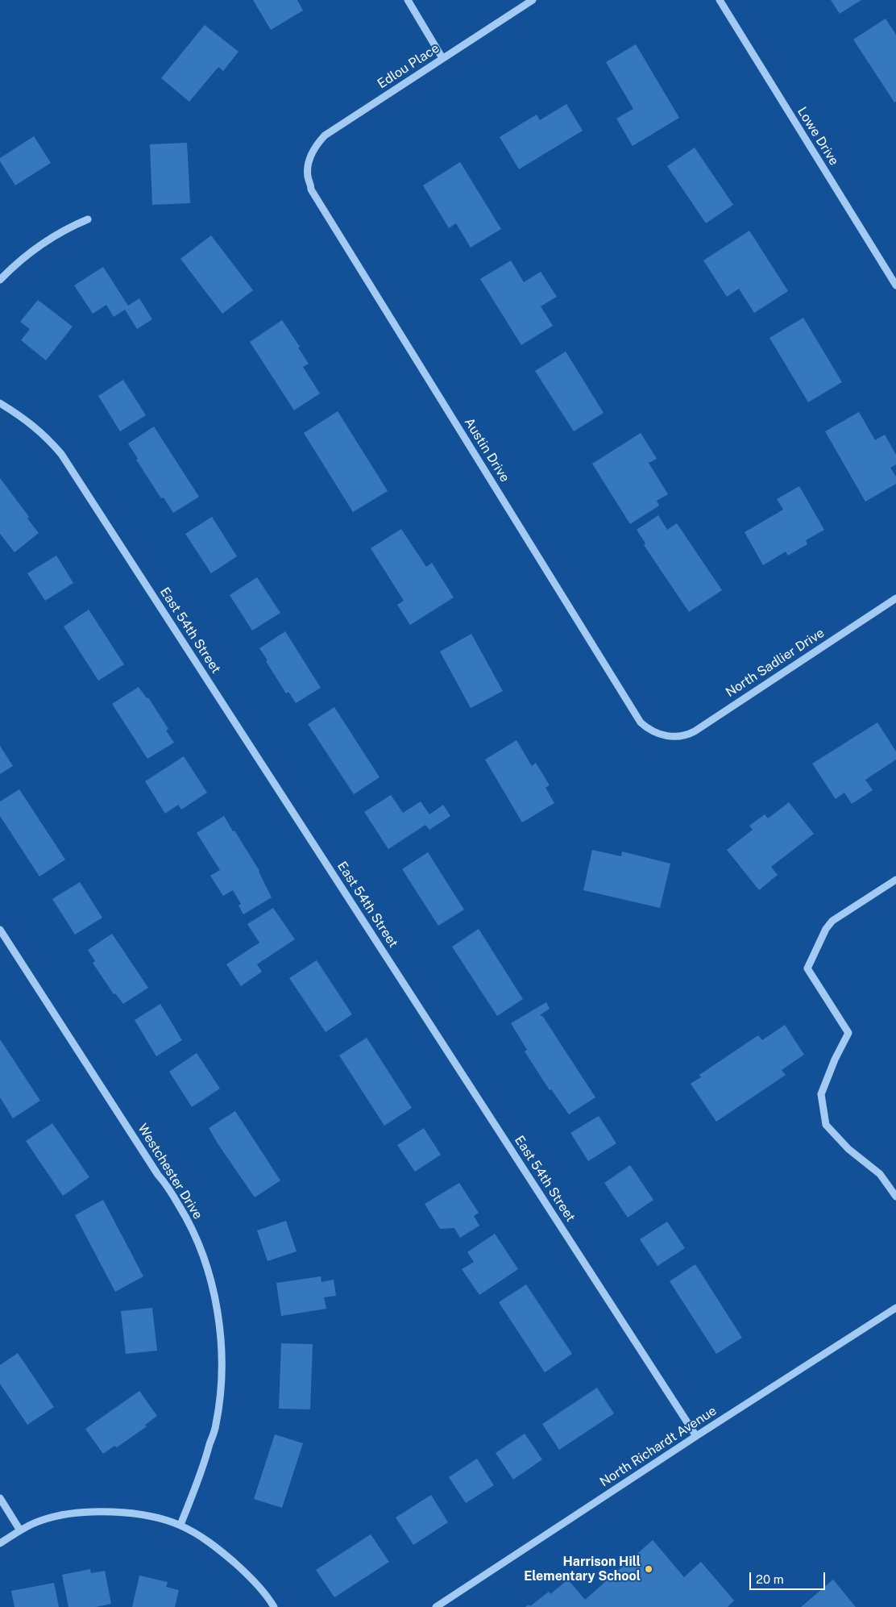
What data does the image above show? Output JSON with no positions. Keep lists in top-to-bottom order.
{
  "streets": {
    "street": [
      "Edlou Place",
      "Lowe Drive",
      "Austin Drive",
      "East 54th Street",
      "North Sadlier Drive",
      "Westchester Drive",
      "North Richardt Avenue"
    ]
  },
  "crossings": [
    ["Edlou Place", "Austin Drive"],
    ["Austin Drive", "North Sadlier Drive"],
    ["East 54th Street", "North Richardt Avenue"]
  ],
  "places": ["Harrison Hill Elementary School"],
  "scale_bar": "20 m"
}
